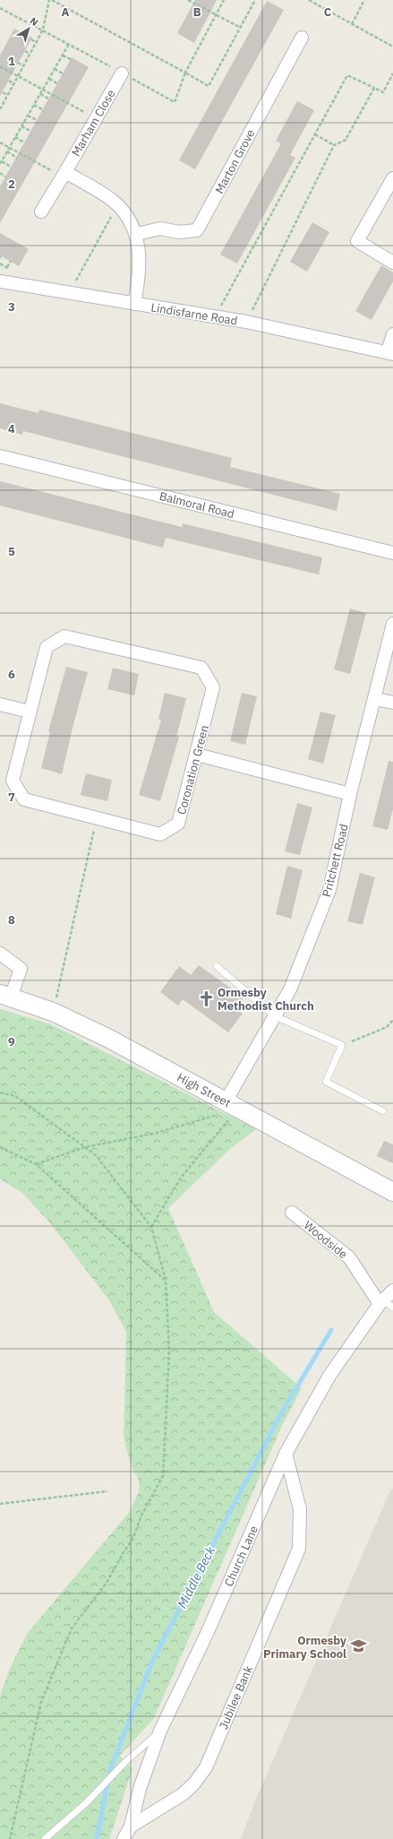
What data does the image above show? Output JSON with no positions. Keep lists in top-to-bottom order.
{
  "streets": {
    "main road": ["High Street"],
    "street": [
      "Marham Close",
      "Marton Grove",
      "Lindisfarne Road",
      "Balmoral Road",
      "Coronation Green",
      "Pritchett Road",
      "Woodside",
      "Church Lane",
      "Jubilee Bank"
    ]
  },
  "crossings": [
    ["Pritchett Road", "High Street"],
    ["Woodside", "Church Lane"],
    ["Church Lane", "Jubilee Bank"]
  ],
  "water": ["Middle Beck"],
  "places": {
    "church": ["Ormesby Methodist Church"],
    "school or university": ["Ormesby Primary School"]
  },
  "north": "top right",
  "grid": {
    "columns": ["A", "B", "C"],
    "rows": [
      "1",
      "2",
      "3",
      "4",
      "5",
      "6",
      "7",
      "8",
      "9"
    ]
  }
}
